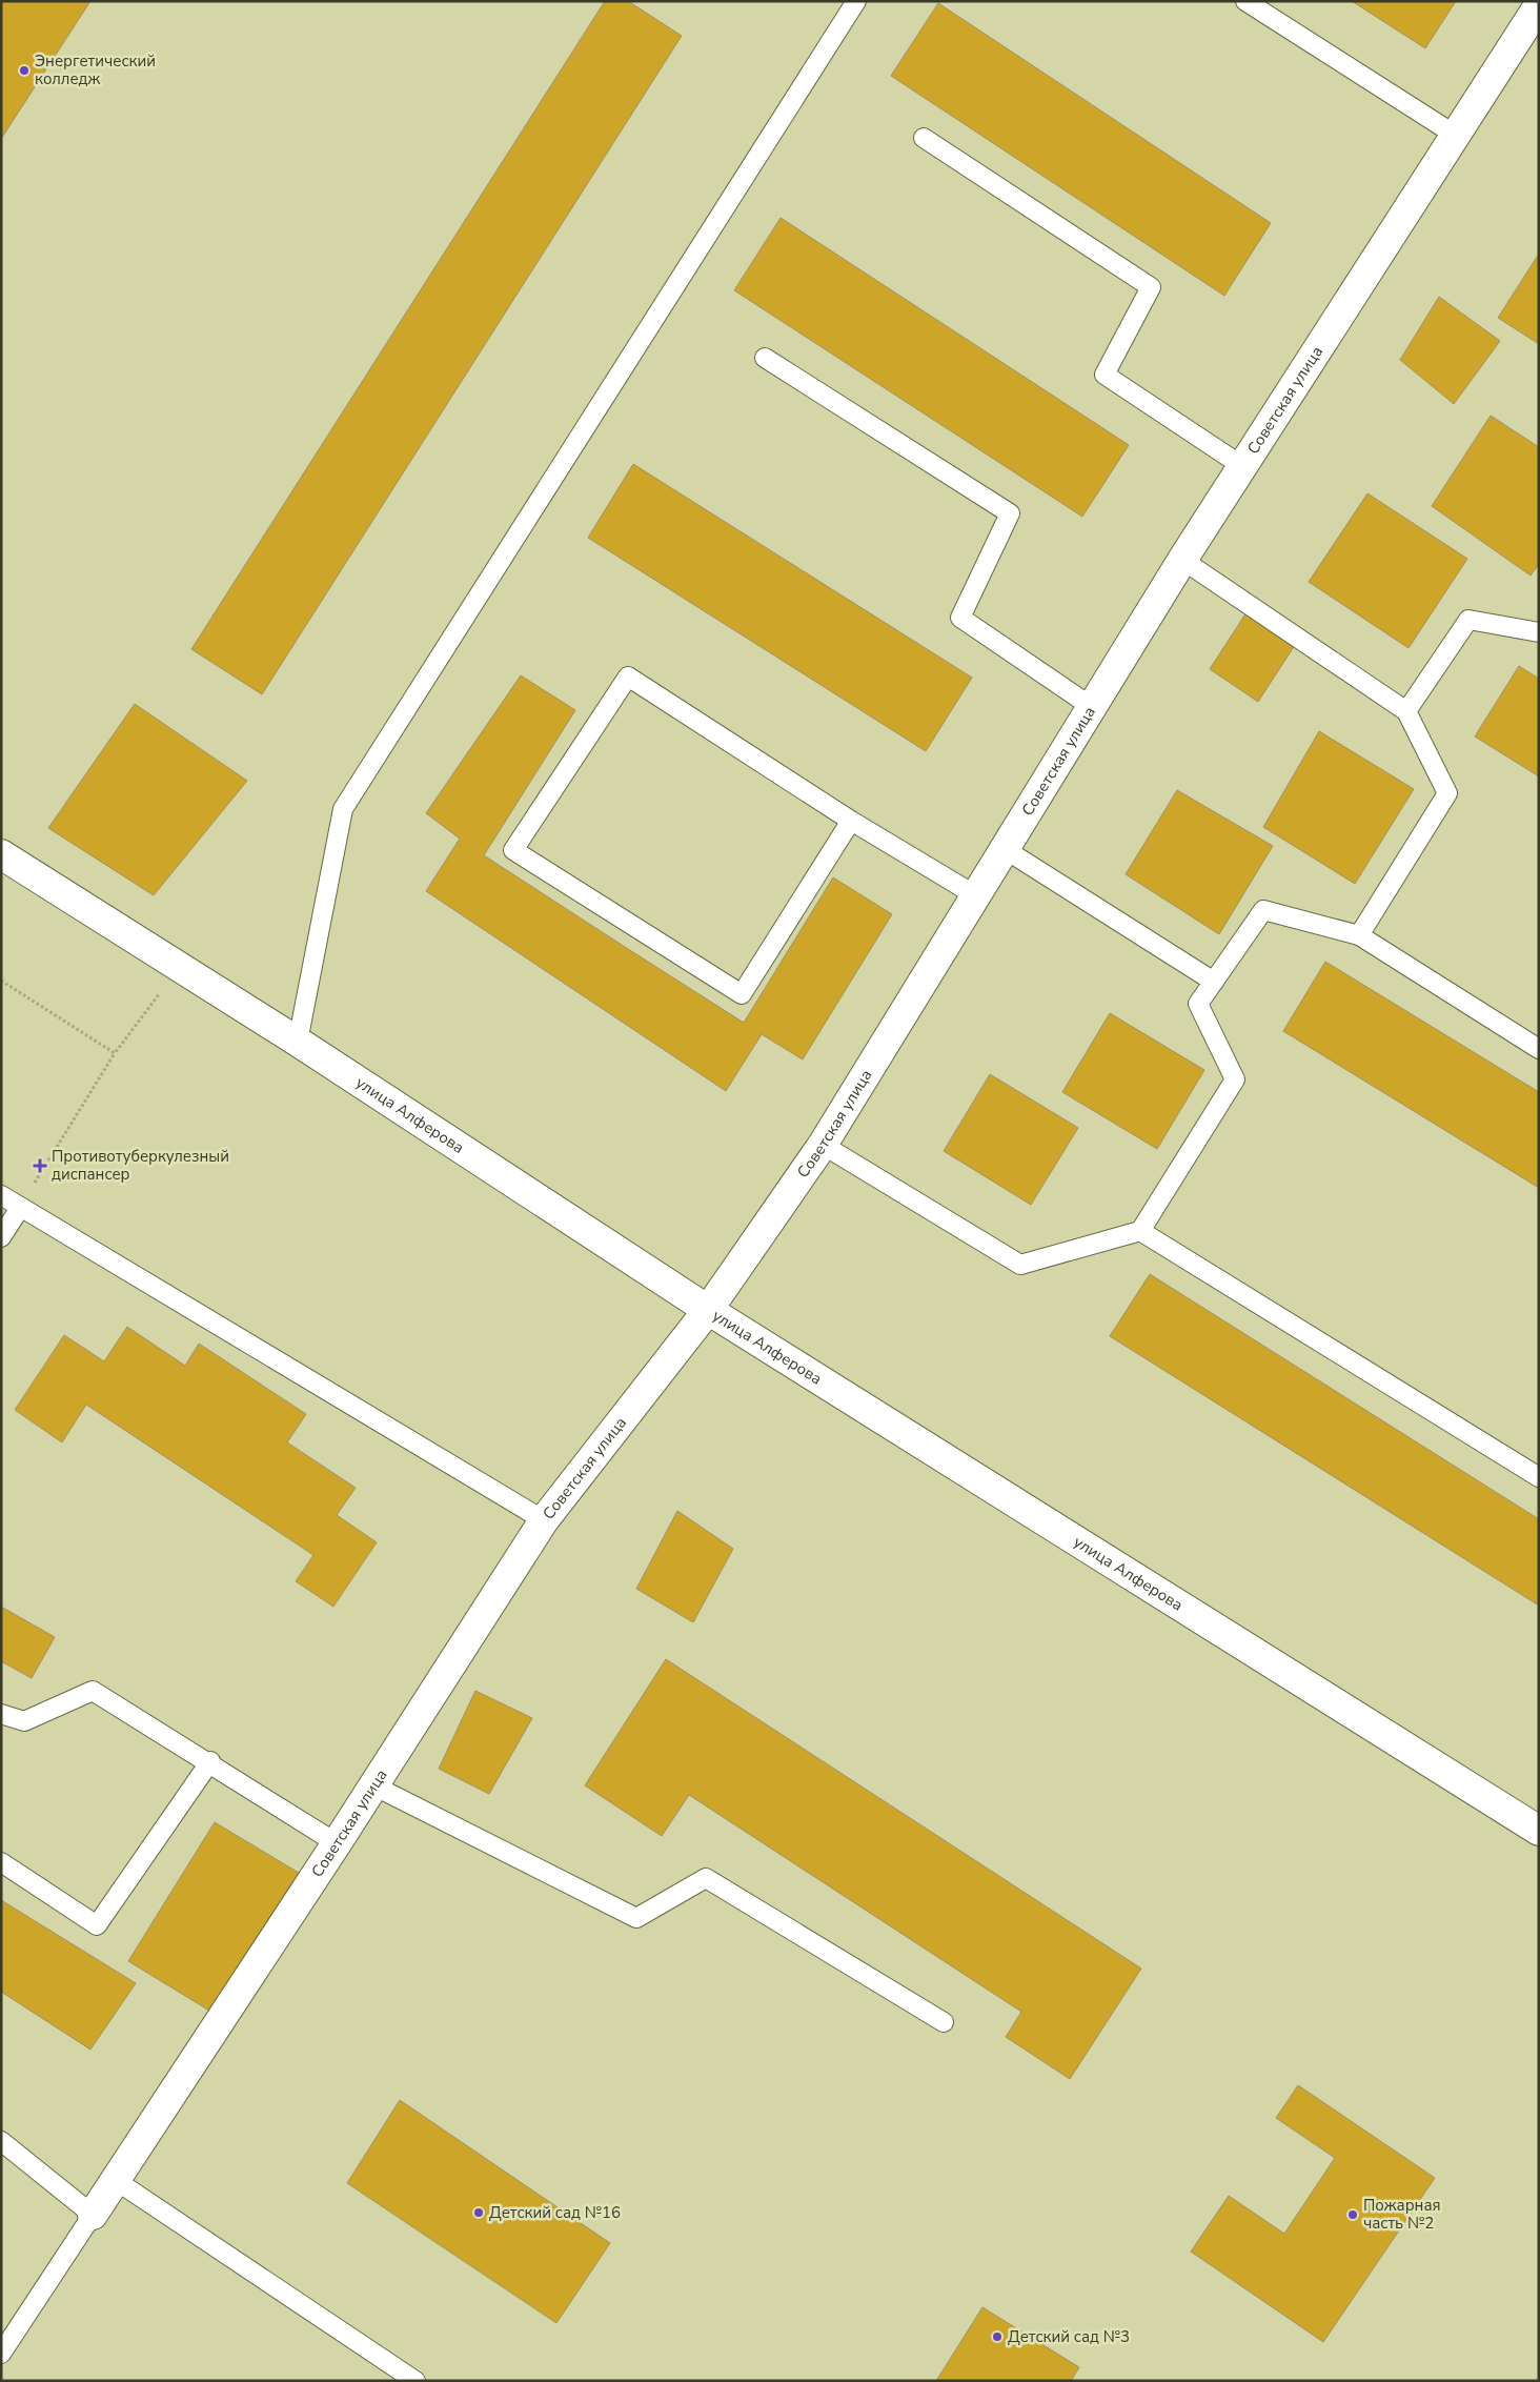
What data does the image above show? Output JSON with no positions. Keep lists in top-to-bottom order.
{
  "streets": {
    "street": ["Советская улица", "улица Алферова"]
  },
  "crossings": [
    ["Советская улица", "улица Алферова"]
  ],
  "places": {
    "other": [
      "Энергетический колледж",
      "Детский сад №16",
      "Пожарная часть №2",
      "Детский сад №3"
    ],
    "health": ["Противотуберкулезный диспансер"]
  }
}
